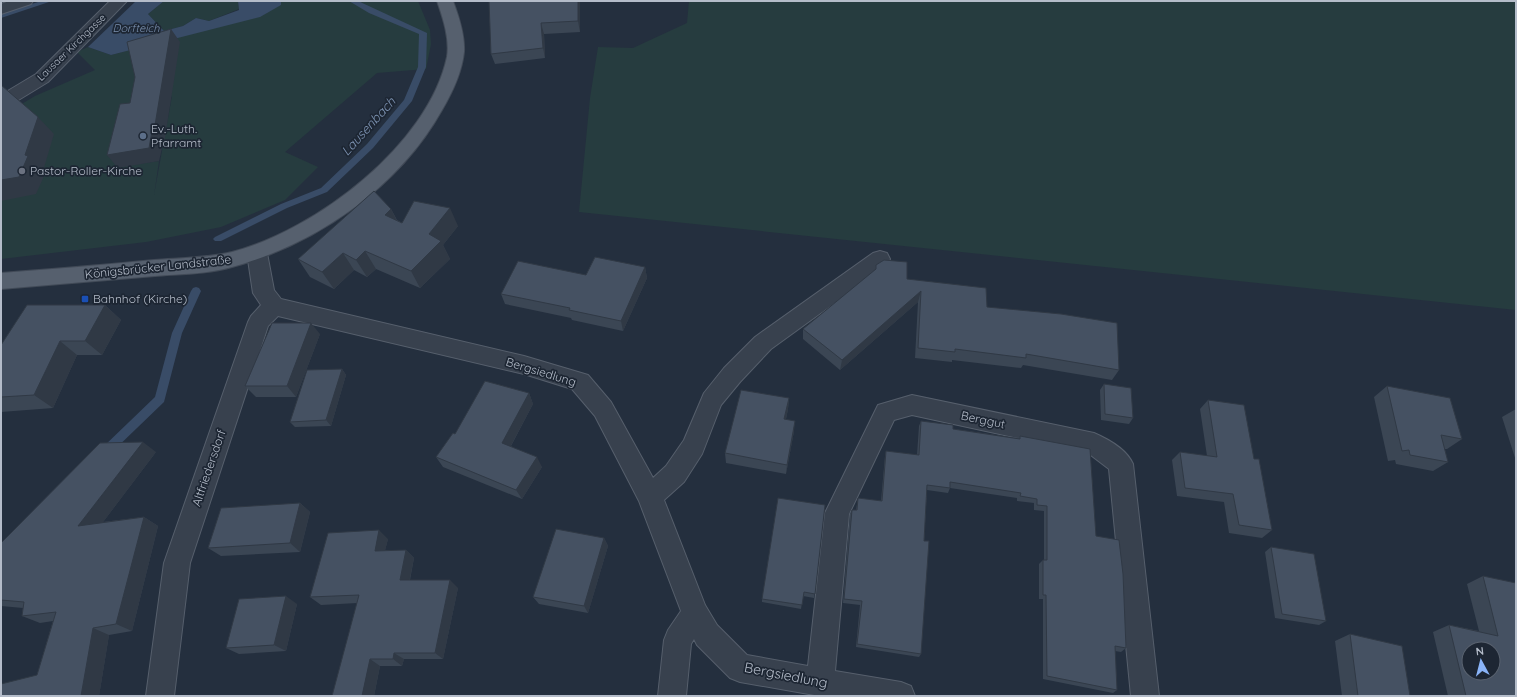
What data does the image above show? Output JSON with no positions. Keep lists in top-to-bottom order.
{
  "streets": {
    "main road": ["Königsbrücker Landstraße"],
    "street": [
      "Lausaer Kirchgasse",
      "Bergsiedlung",
      "Berggut",
      "Altfriedersdorf"
    ]
  },
  "crossings": [
    ["Bergsiedlung", "Berggut"],
    ["Bergsiedlung", "Altfriedersdorf"]
  ],
  "water": ["Dorfteich", "Lausenbach"],
  "places": {
    "other": ["Ev.-Luth. Pfarramt", "Pastor-Roller-Kirche"],
    "transit": ["Bahnhof (Kirche)"]
  },
  "north": "top"
}
